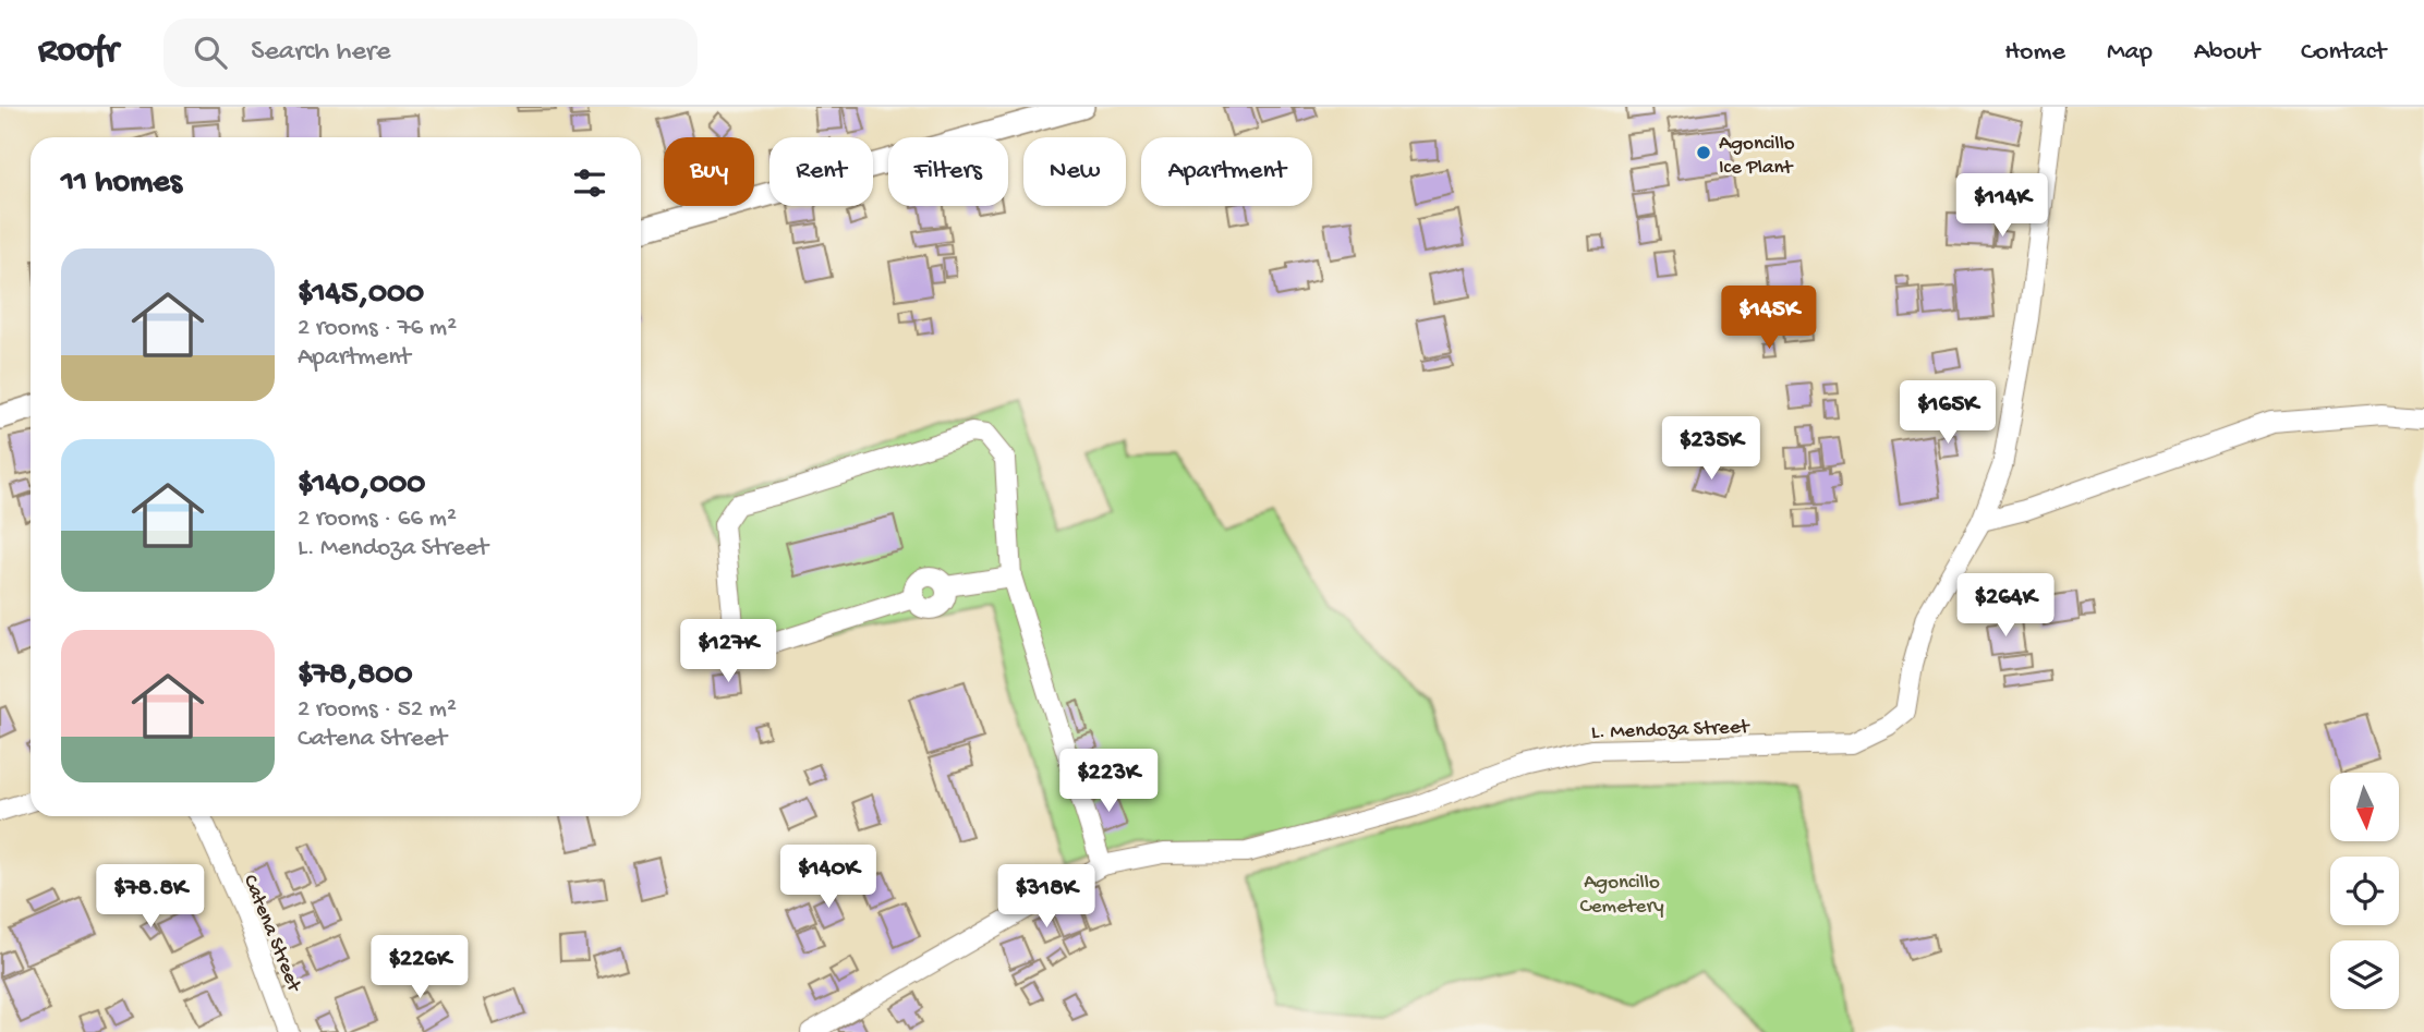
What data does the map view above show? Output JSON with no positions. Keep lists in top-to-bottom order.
{
  "streets": {
    "street": ["L. Mendoza Street", "Catena Street"]
  },
  "parks": ["Agoncillo Cemetery"],
  "places": ["Agoncillo Ice Plant"],
  "north": "bottom",
  "page": {
    "header": "Roofr",
    "search": "Search here",
    "nav": [
      "Home",
      "Map",
      "About",
      "Contact"
    ],
    "chip": [
      "Buy",
      "Rent",
      "Filters",
      "New",
      "Apartment"
    ],
    "heading": "11 homes",
    "price": [
      "$114K",
      "$145K",
      "$165K",
      "$235K",
      "$264K",
      "$127K",
      "$223K",
      "$140K",
      "$78.8K",
      "$318K",
      "$226K"
    ],
    "list": [
      {
        "name": "$145,000",
        "note": "2 rooms · 76 m² · Apartment"
      },
      {
        "name": "$140,000",
        "note": "2 rooms · 66 m² · L. Mendoza Street"
      },
      {
        "name": "$78,800",
        "note": "2 rooms · 52 m² · Catena Street"
      }
    ]
  }
}
